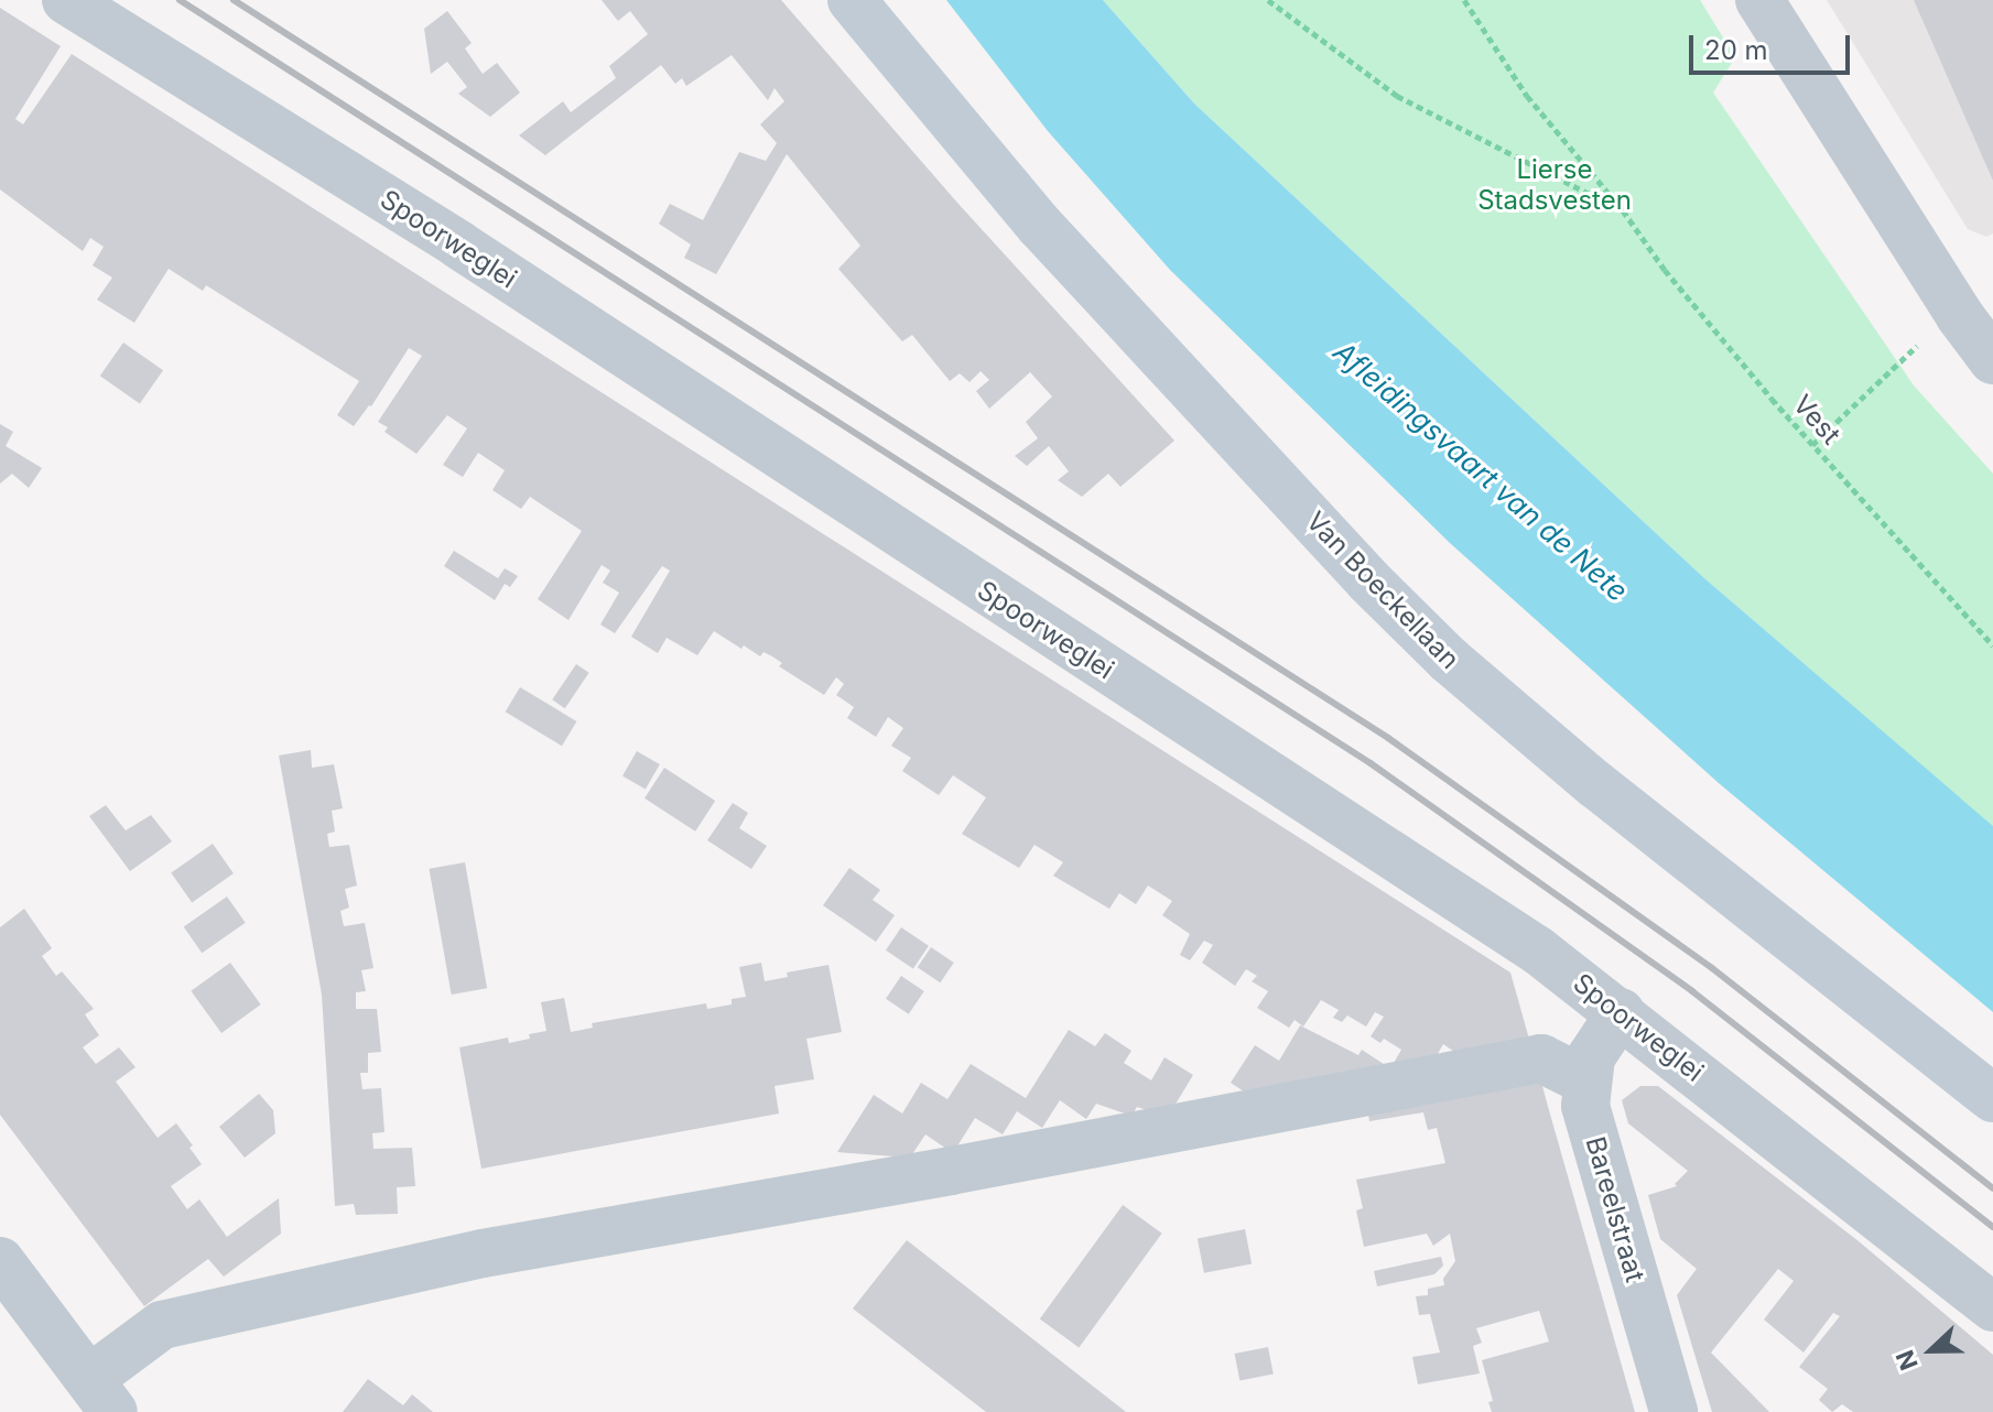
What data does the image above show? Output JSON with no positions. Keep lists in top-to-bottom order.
{
  "streets": {
    "street": ["Spoorweglei", "Van Boeckellaan", "Bareelstraat"],
    "path": ["Vest"]
  },
  "crossings": [
    ["Spoorweglei", "Bareelstraat"]
  ],
  "water": ["Afleidingsvaart van de Nete"],
  "parks": ["Lierse Stadsvesten"],
  "scale_bar": "20 m",
  "north": "left"
}
